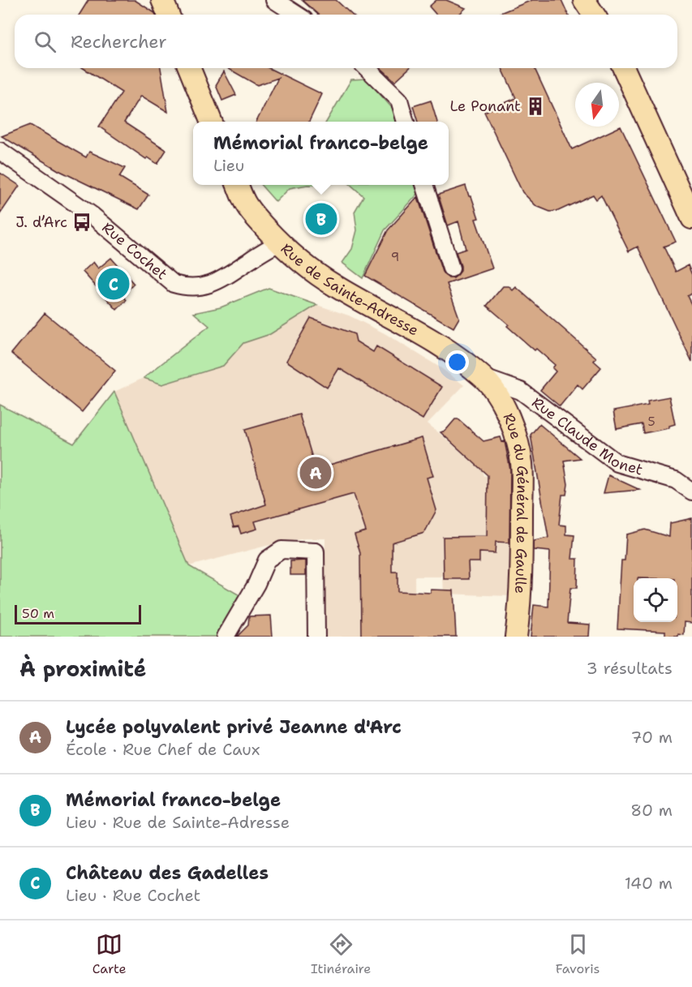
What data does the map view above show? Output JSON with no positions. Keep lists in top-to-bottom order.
{
  "streets": {
    "main road": ["Rue de Sainte-Adresse", "Rue du Général de Gaulle"],
    "street": ["Rue Cochet", "Rue Claude Monet"]
  },
  "crossings": [
    ["Rue Cochet", "Rue de Sainte-Adresse"],
    ["Rue de Sainte-Adresse", "Rue Claude Monet"],
    ["Rue de Sainte-Adresse", "Rue du Général de Gaulle"],
    ["Rue Claude Monet", "Rue du Général de Gaulle"]
  ],
  "places": {
    "building": ["Le Ponant"],
    "bus stop": ["J. d’Arc"]
  },
  "house_numbers": ["9", "5"],
  "scale_bar": "50 m",
  "north": "bottom",
  "page": {
    "search": "Rechercher",
    "popup": ["Mémorial franco-belge", "Lieu"],
    "pins": ["B", "C", "A"],
    "scale": "50 m",
    "heading": ["À proximité", "3 résultats"],
    "list": [
      {
        "mark": "A",
        "name": "Lycée polyvalent privé Jeanne d'Arc",
        "note": "École · Rue Chef de Caux",
        "value": "70 m"
      },
      {
        "mark": "B",
        "name": "Mémorial franco-belge",
        "note": "Lieu · Rue de Sainte-Adresse",
        "value": "80 m"
      },
      {
        "mark": "C",
        "name": "Château des Gadelles",
        "note": "Lieu · Rue Cochet",
        "value": "140 m"
      }
    ],
    "nav": ["Carte", "Itinéraire", "Favoris"]
  }
}
